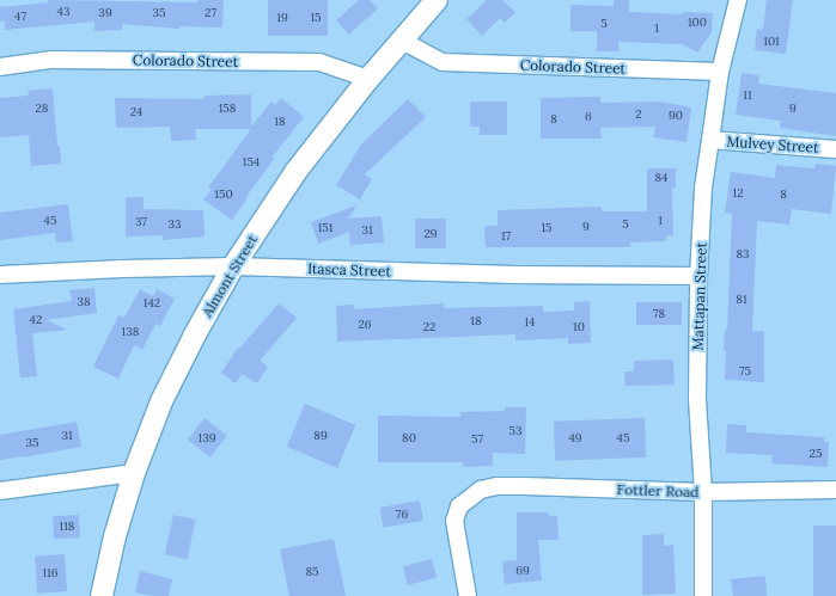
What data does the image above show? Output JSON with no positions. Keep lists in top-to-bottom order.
{
  "streets": {
    "street": [
      "Colorado Street",
      "Mulvey Street",
      "Itasca Street",
      "Almont Street",
      "Mattapan Street",
      "Fottler Road"
    ]
  },
  "crossings": [
    ["Colorado Street", "Almont Street"],
    ["Colorado Street", "Mattapan Street"],
    ["Mulvey Street", "Mattapan Street"],
    ["Itasca Street", "Almont Street"],
    ["Itasca Street", "Mattapan Street"],
    ["Mattapan Street", "Fottler Road"]
  ],
  "house_numbers": [
    "43",
    "39",
    "35",
    "27",
    "47",
    "19",
    "15",
    "100",
    "5",
    "1",
    "101",
    "11",
    "28",
    "158",
    "9",
    "24",
    "2",
    "90",
    "6",
    "8",
    "18",
    "154",
    "84",
    "12",
    "150",
    "8",
    "45",
    "1",
    "37",
    "33",
    "5",
    "9",
    "151",
    "15",
    "31",
    "29",
    "17",
    "83",
    "81",
    "38",
    "142",
    "78",
    "42",
    "18",
    "14",
    "26",
    "22",
    "10",
    "138",
    "75",
    "53",
    "31",
    "89",
    "139",
    "80",
    "49",
    "45",
    "57",
    "35",
    "25",
    "76",
    "118",
    "69",
    "85",
    "116"
  ]
}
